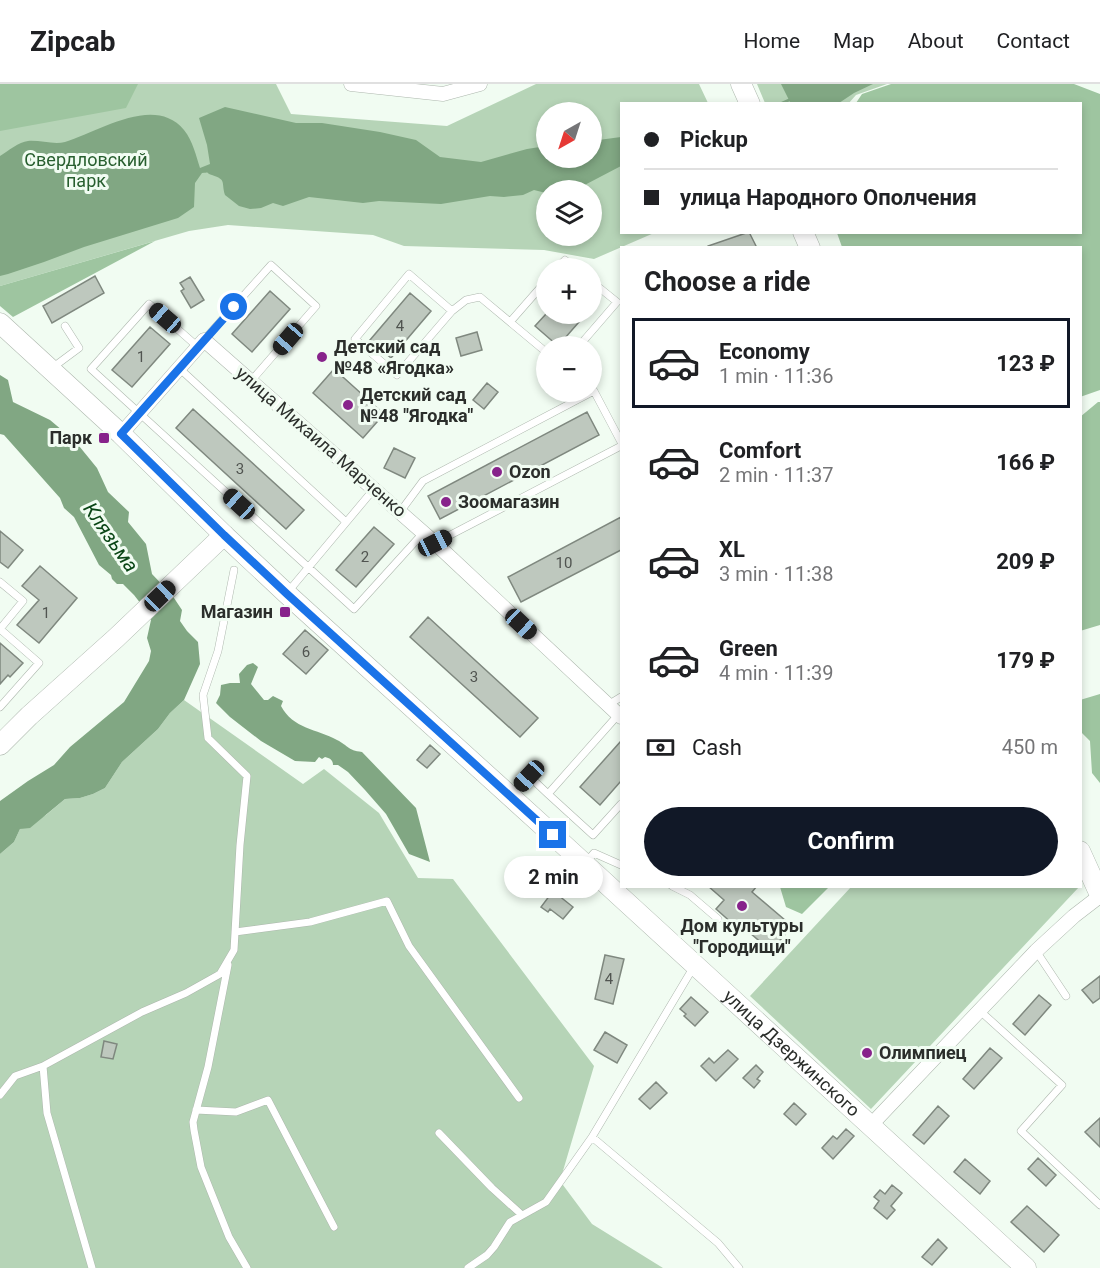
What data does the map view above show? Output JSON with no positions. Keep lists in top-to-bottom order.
{
  "streets": {
    "street": ["улица Михаила Марченко", "улица Дзержинского"]
  },
  "water": ["Клязьма"],
  "parks": ["Свердловский парк"],
  "places": {
    "other": [
      "Детский сад №48 «Ягодка»",
      "Детский сад №48 \"Ягодка\"",
      "Ozon",
      "Зоомагазин",
      "Дом культуры \"Городищи\"",
      "Олимпиец"
    ],
    "transit": ["Парк", "Магазин"]
  },
  "house_numbers": [
    "4",
    "1",
    "3",
    "2",
    "10",
    "1",
    "6",
    "3",
    "4"
  ],
  "north": "bottom left",
  "page": {
    "header": "Zipcab",
    "nav": [
      "Home",
      "Map",
      "About",
      "Contact"
    ],
    "map_buttons": ["+", "−"],
    "banner": ["Pickup", "улица Народного Ополчения"],
    "heading": "Choose a ride",
    "list": [
      {
        "name": "Economy",
        "note": "1 min · 11:36",
        "value": "123 ₽"
      },
      {
        "name": "Comfort",
        "note": "2 min · 11:37",
        "value": "166 ₽"
      },
      {
        "name": "XL",
        "note": "3 min · 11:38",
        "value": "209 ₽"
      },
      {
        "name": "Green",
        "note": "4 min · 11:39",
        "value": "179 ₽"
      }
    ],
    "pay": ["Cash", "450 m"],
    "buttons": "Confirm",
    "bubble": "2 min"
  }
}
